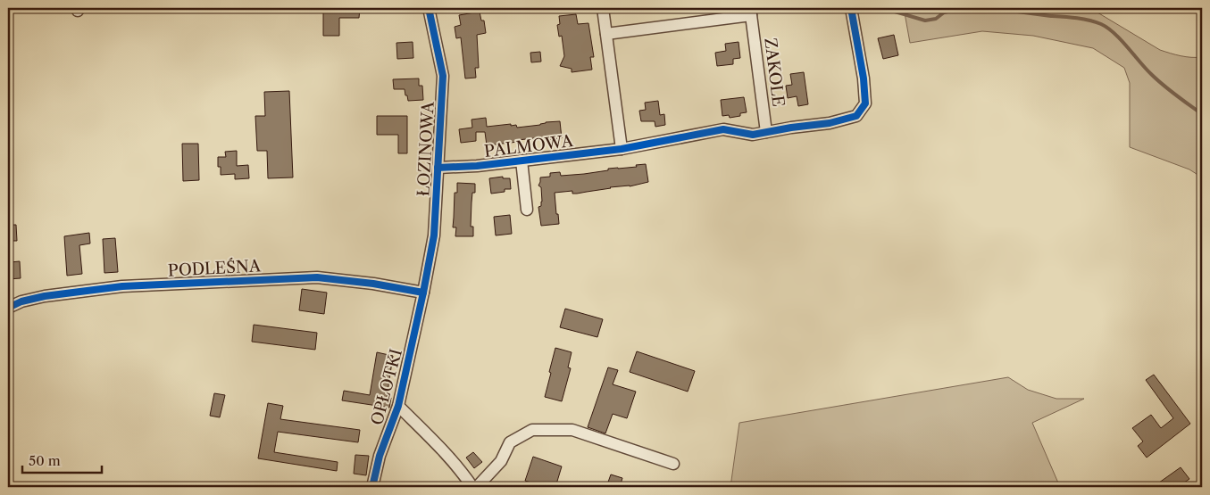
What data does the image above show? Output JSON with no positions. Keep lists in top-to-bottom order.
{
  "streets": {
    "street": [
      "ZAKOLE",
      "PALMOWA",
      "ŁOZINOWA",
      "PODLEŚNA",
      "OPŁOTKI"
    ]
  },
  "crossings": [
    ["ZAKOLE", "PALMOWA"],
    ["PALMOWA", "ŁOZINOWA"],
    ["ŁOZINOWA", "PODLEŚNA"],
    ["ŁOZINOWA", "OPŁOTKI"],
    ["PODLEŚNA", "OPŁOTKI"]
  ],
  "scale_bar": "50 m"
}
